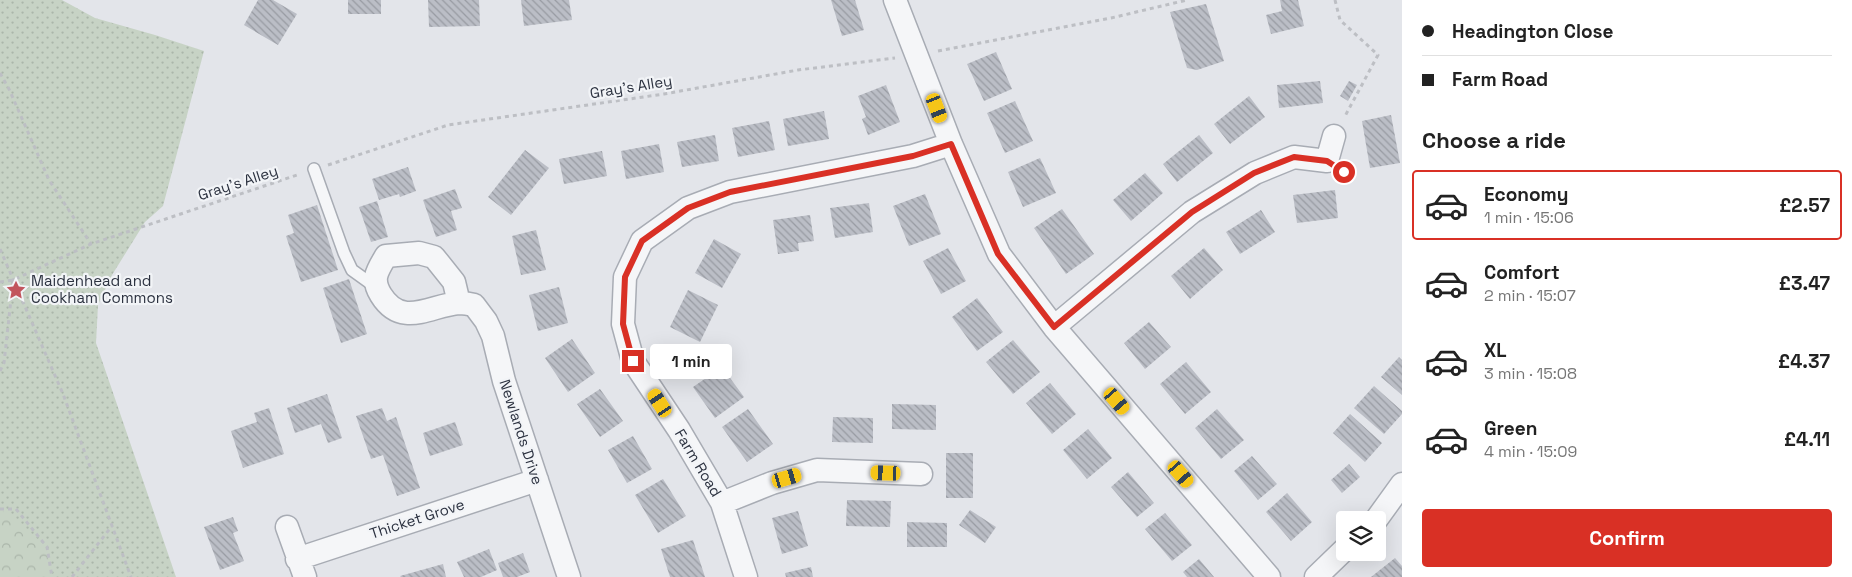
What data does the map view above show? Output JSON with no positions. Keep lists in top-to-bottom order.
{
  "streets": {
    "street": ["Newlands Drive", "Farm Road", "Thicket Grove"],
    "path": ["Gray's Alley"]
  },
  "crossings": [
    ["Newlands Drive", "Thicket Grove"]
  ],
  "places": {
    "place": ["Maidenhead and Cookham Commons"]
  },
  "page": {
    "banner": ["Headington Close", "Farm Road"],
    "heading": "Choose a ride",
    "list": [
      {
        "name": "Economy",
        "note": "1 min · 15:06",
        "value": "£2.57"
      },
      {
        "name": "Comfort",
        "note": "2 min · 15:07",
        "value": "£3.47"
      },
      {
        "name": "XL",
        "note": "3 min · 15:08",
        "value": "£4.37"
      },
      {
        "name": "Green",
        "note": "4 min · 15:09",
        "value": "£4.11"
      }
    ],
    "bubble": "1 min",
    "buttons": "Confirm"
  }
}
